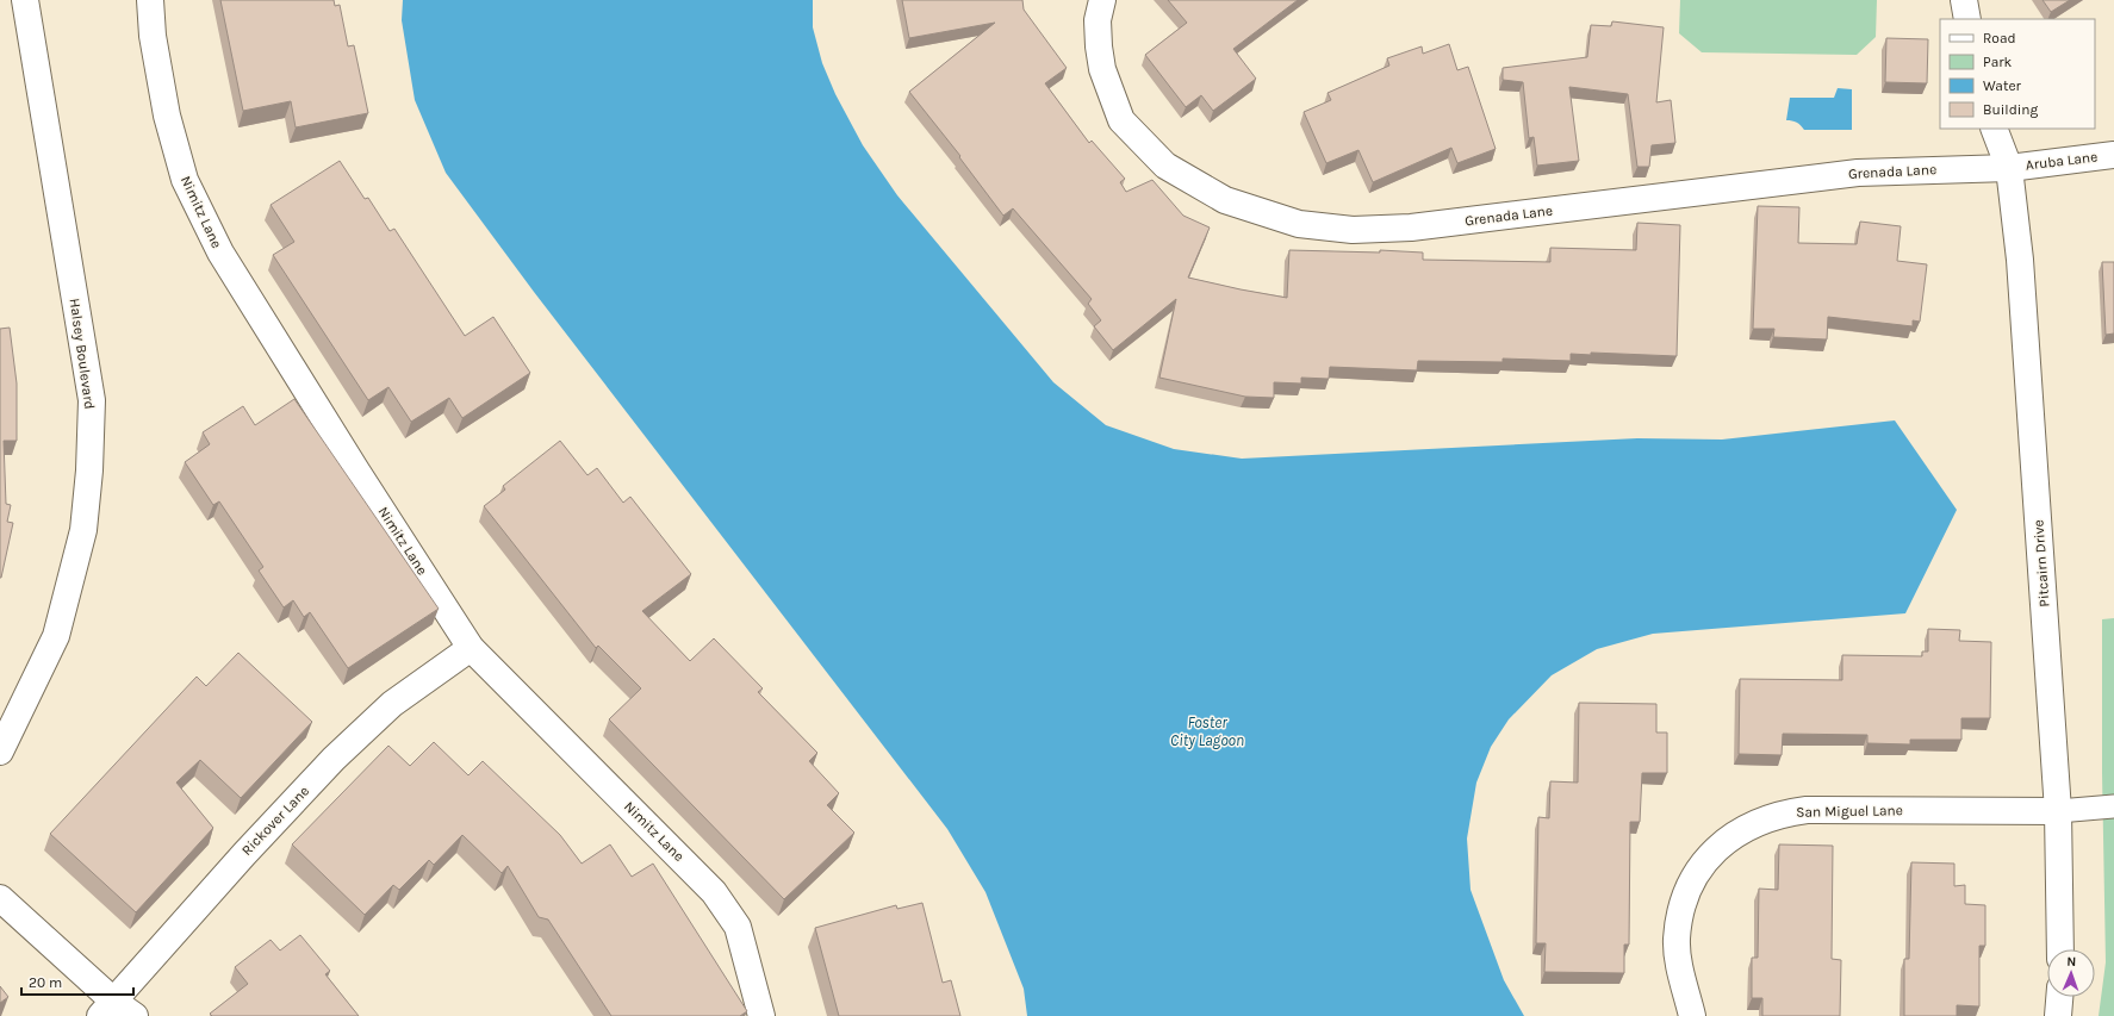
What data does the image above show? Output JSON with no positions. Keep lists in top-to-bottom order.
{
  "streets": {
    "street": [
      "Aruba Lane",
      "Grenada Lane",
      "Nimitz Lane",
      "Halsey Boulevard",
      "Pitcairn Drive",
      "San Miguel Lane",
      "Rickover Lane"
    ]
  },
  "crossings": [
    ["Aruba Lane", "Grenada Lane"],
    ["Aruba Lane", "Pitcairn Drive"],
    ["Grenada Lane", "Pitcairn Drive"],
    ["Nimitz Lane", "Rickover Lane"],
    ["Pitcairn Drive", "San Miguel Lane"]
  ],
  "water": ["Foster City Lagoon"],
  "legend": [
    "Road",
    "Park",
    "Water",
    "Building"
  ],
  "scale_bar": "20 m",
  "north": "top"
}
